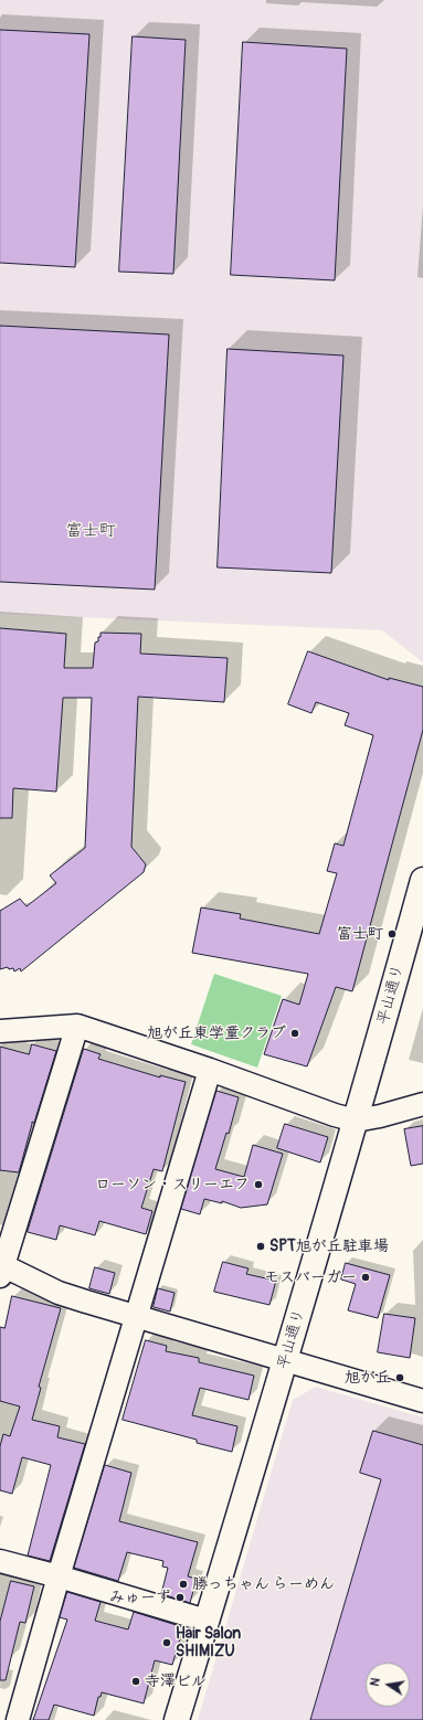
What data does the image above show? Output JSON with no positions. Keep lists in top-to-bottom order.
{
  "streets": {
    "main road": ["平山通り"]
  },
  "districts": ["富士町"],
  "places": [
    "富士町",
    "旭が丘東学童クラブ",
    "ローソン・スリーエフ",
    "SPT旭が丘駐車場",
    "モスバーガー",
    "旭が丘",
    "勝っちゃん らーめん",
    "みゅーず",
    "Hair Salon SHIMIZU",
    "寺澤ビル"
  ],
  "north": "left"
}
